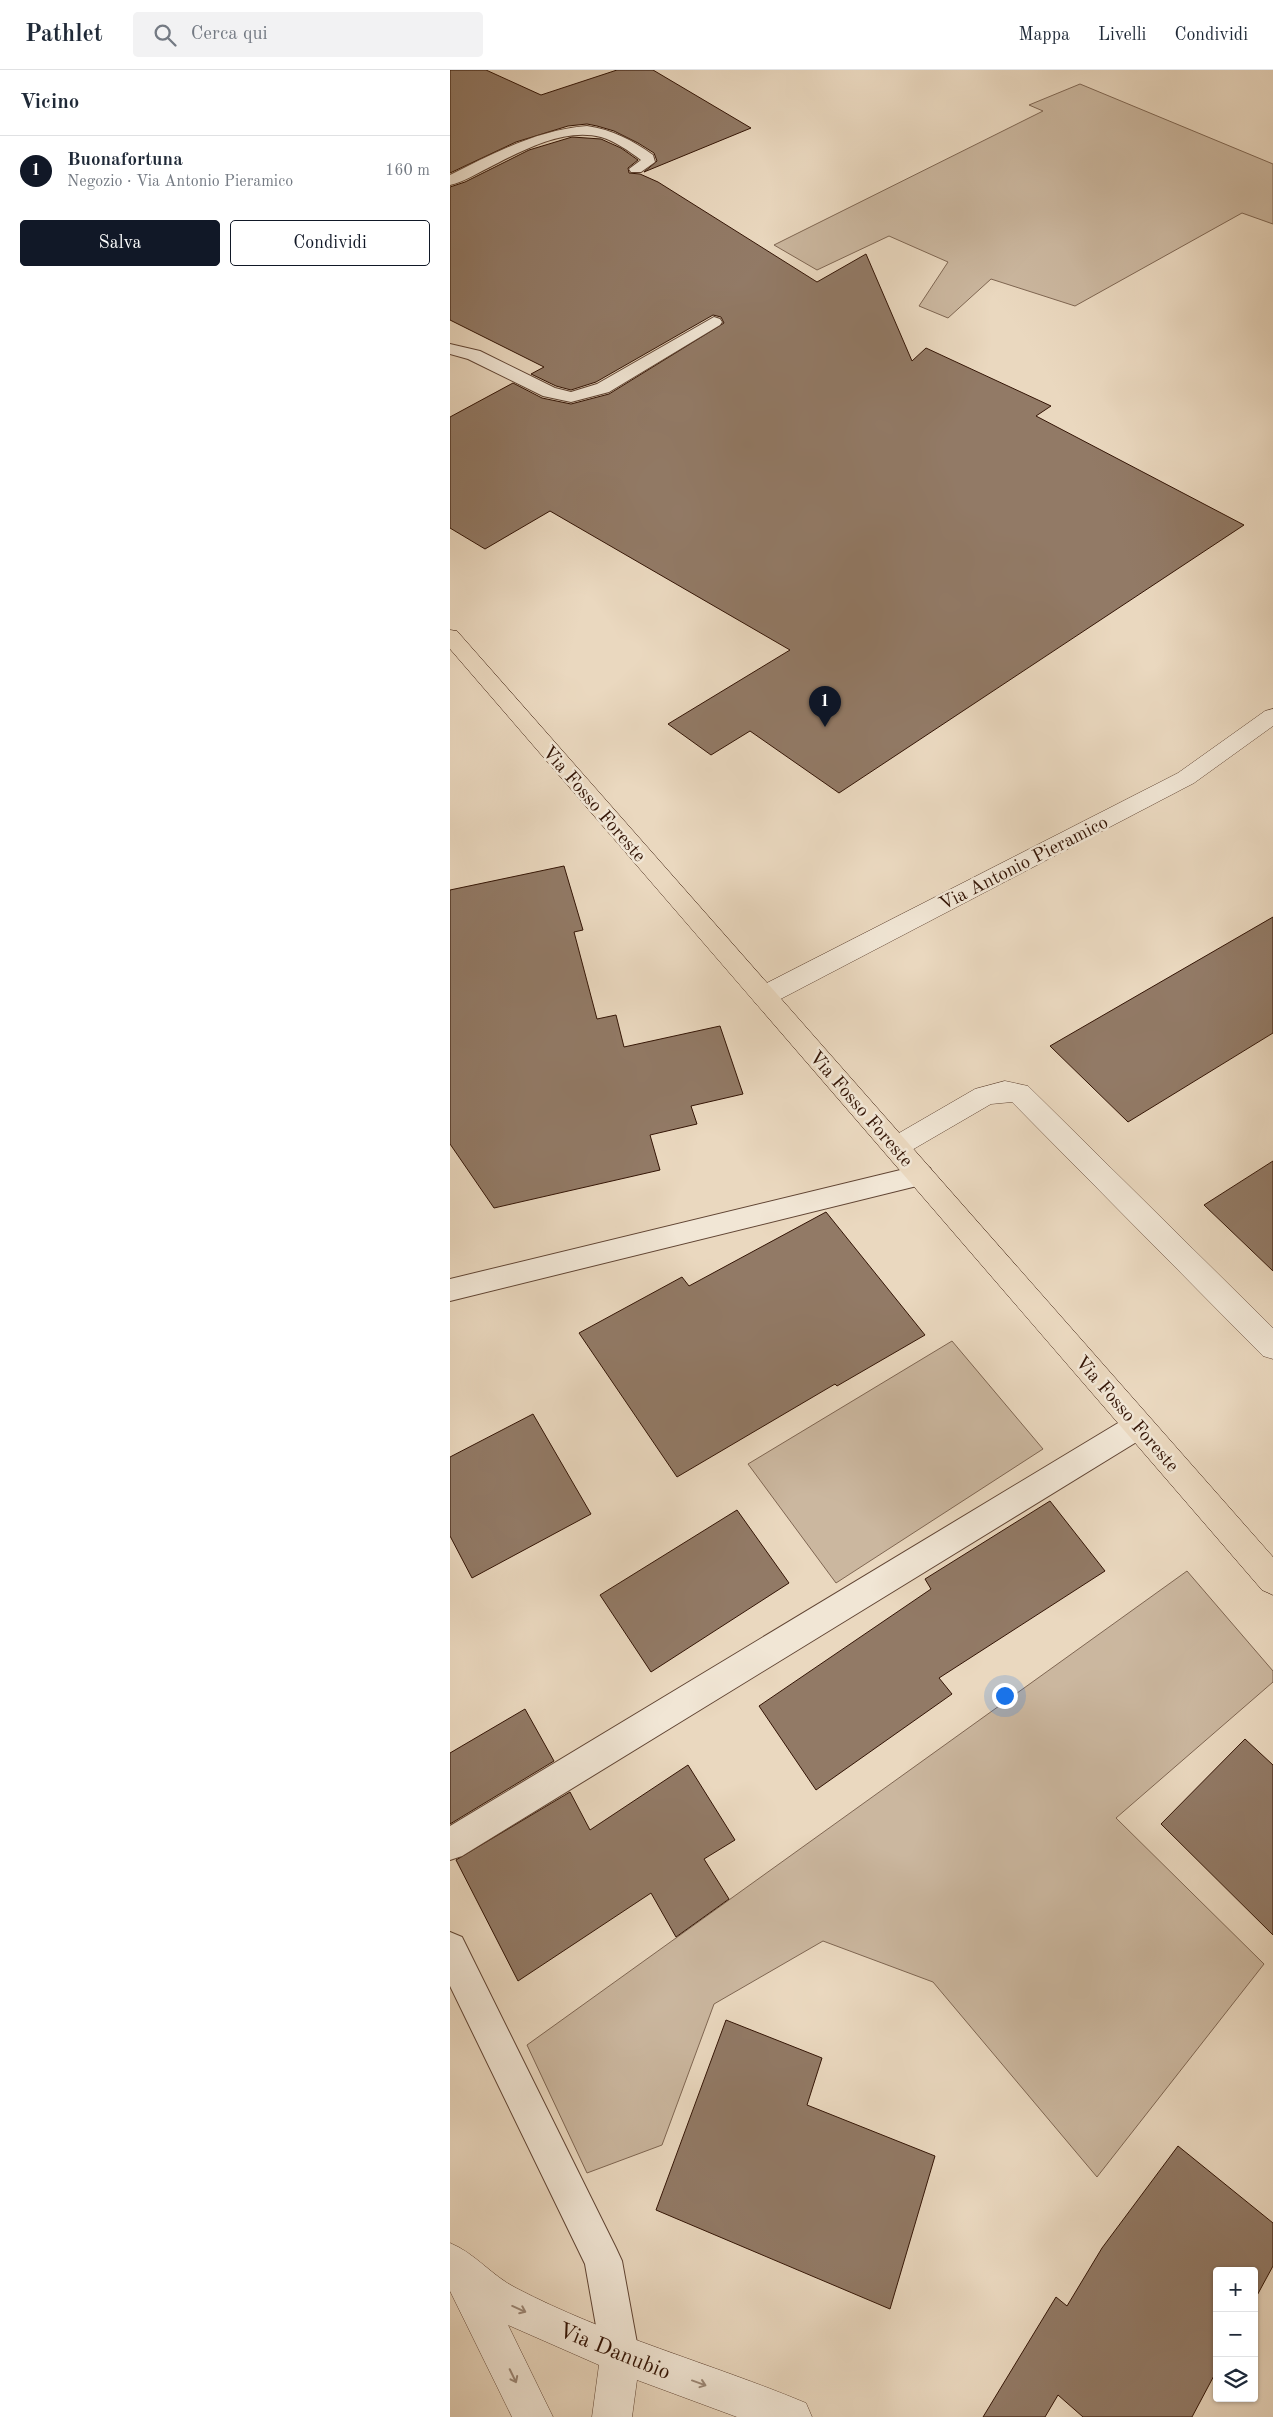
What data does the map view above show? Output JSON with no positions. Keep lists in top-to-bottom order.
{
  "streets": {
    "main road": ["Via Fosso Foreste"],
    "street": ["Via Antonio Pieramico", "Via Danubio"]
  },
  "crossings": [
    ["Via Fosso Foreste", "Via Antonio Pieramico"]
  ],
  "one_way": ["Via Danubio"],
  "page": {
    "header": "Pathlet",
    "search": "Cerca qui",
    "nav": ["Mappa", "Livelli", "Condividi"],
    "heading": "Vicino",
    "list": [
      {
        "mark": "1",
        "name": "Buonafortuna",
        "note": "Negozio · Via Antonio Pieramico",
        "value": "160 m"
      }
    ],
    "buttons": ["Salva", "Condividi"],
    "pins": "1",
    "map_buttons": ["+", "−"]
  }
}
